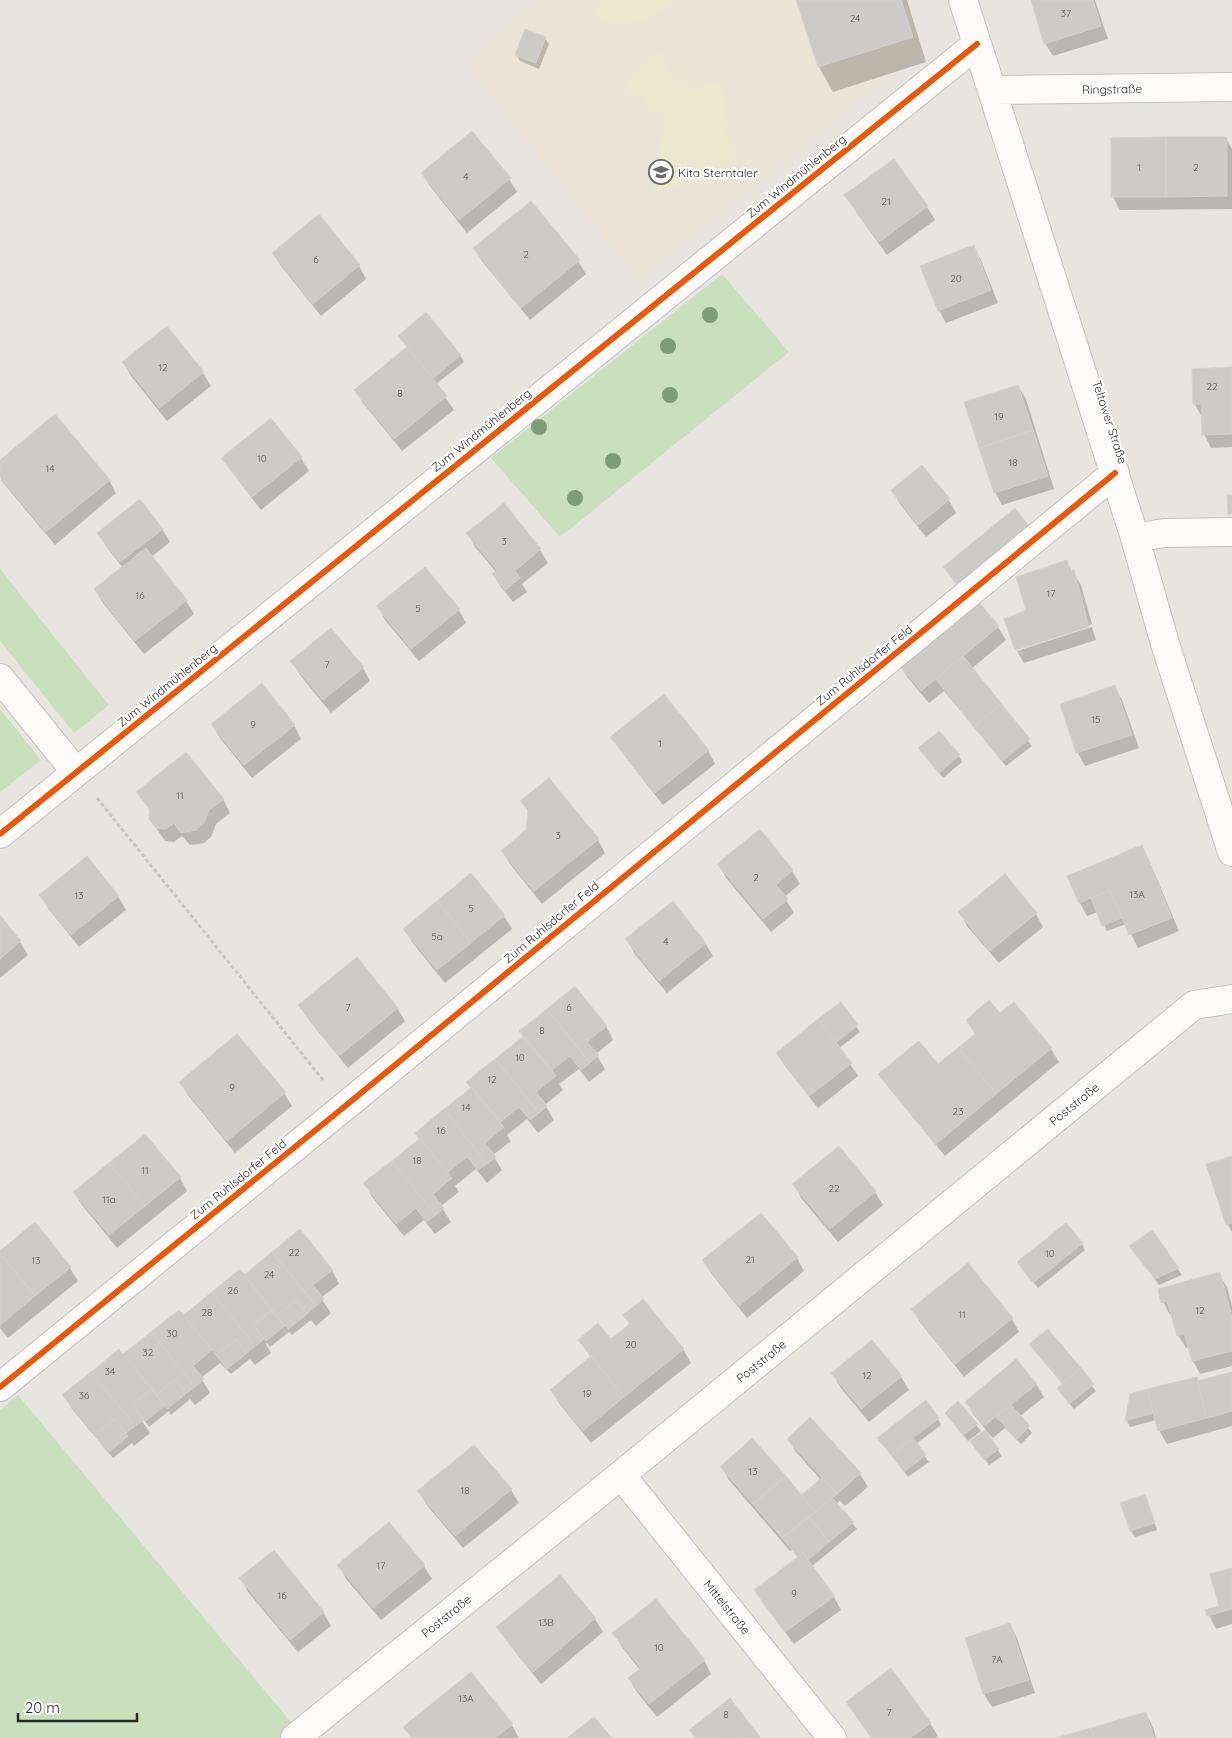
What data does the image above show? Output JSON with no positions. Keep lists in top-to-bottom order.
{
  "streets": {
    "street": [
      "Ringstraße",
      "Zum Windmühlenberg",
      "Teltower Straße",
      "Zum Ruhlsdorfer Feld",
      "Poststraße",
      "Mittelstraße"
    ]
  },
  "crossings": [
    ["Ringstraße", "Teltower Straße"],
    ["Zum Windmühlenberg", "Teltower Straße"],
    ["Teltower Straße", "Zum Ruhlsdorfer Feld"],
    ["Poststraße", "Mittelstraße"]
  ],
  "places": {
    "school or university": ["Kita Sterntaler"]
  },
  "house_numbers": [
    "37",
    "24",
    "1",
    "2",
    "4",
    "21",
    "2",
    "6",
    "20",
    "12",
    "22",
    "8",
    "19",
    "10",
    "18",
    "14",
    "3",
    "17",
    "16",
    "5",
    "7",
    "15",
    "9",
    "1",
    "11",
    "3",
    "2",
    "13A",
    "13",
    "5",
    "5a",
    "4",
    "7",
    "6",
    "8",
    "10",
    "12",
    "9",
    "14",
    "23",
    "16",
    "18",
    "11",
    "22",
    "11a",
    "22",
    "10",
    "21",
    "13",
    "24",
    "26",
    "12",
    "28",
    "11",
    "30",
    "20",
    "32",
    "34",
    "12",
    "19",
    "36",
    "13",
    "18",
    "17",
    "9",
    "16",
    "13B",
    "10",
    "7A",
    "13A",
    "7",
    "8"
  ],
  "scale_bar": "20 m"
}
